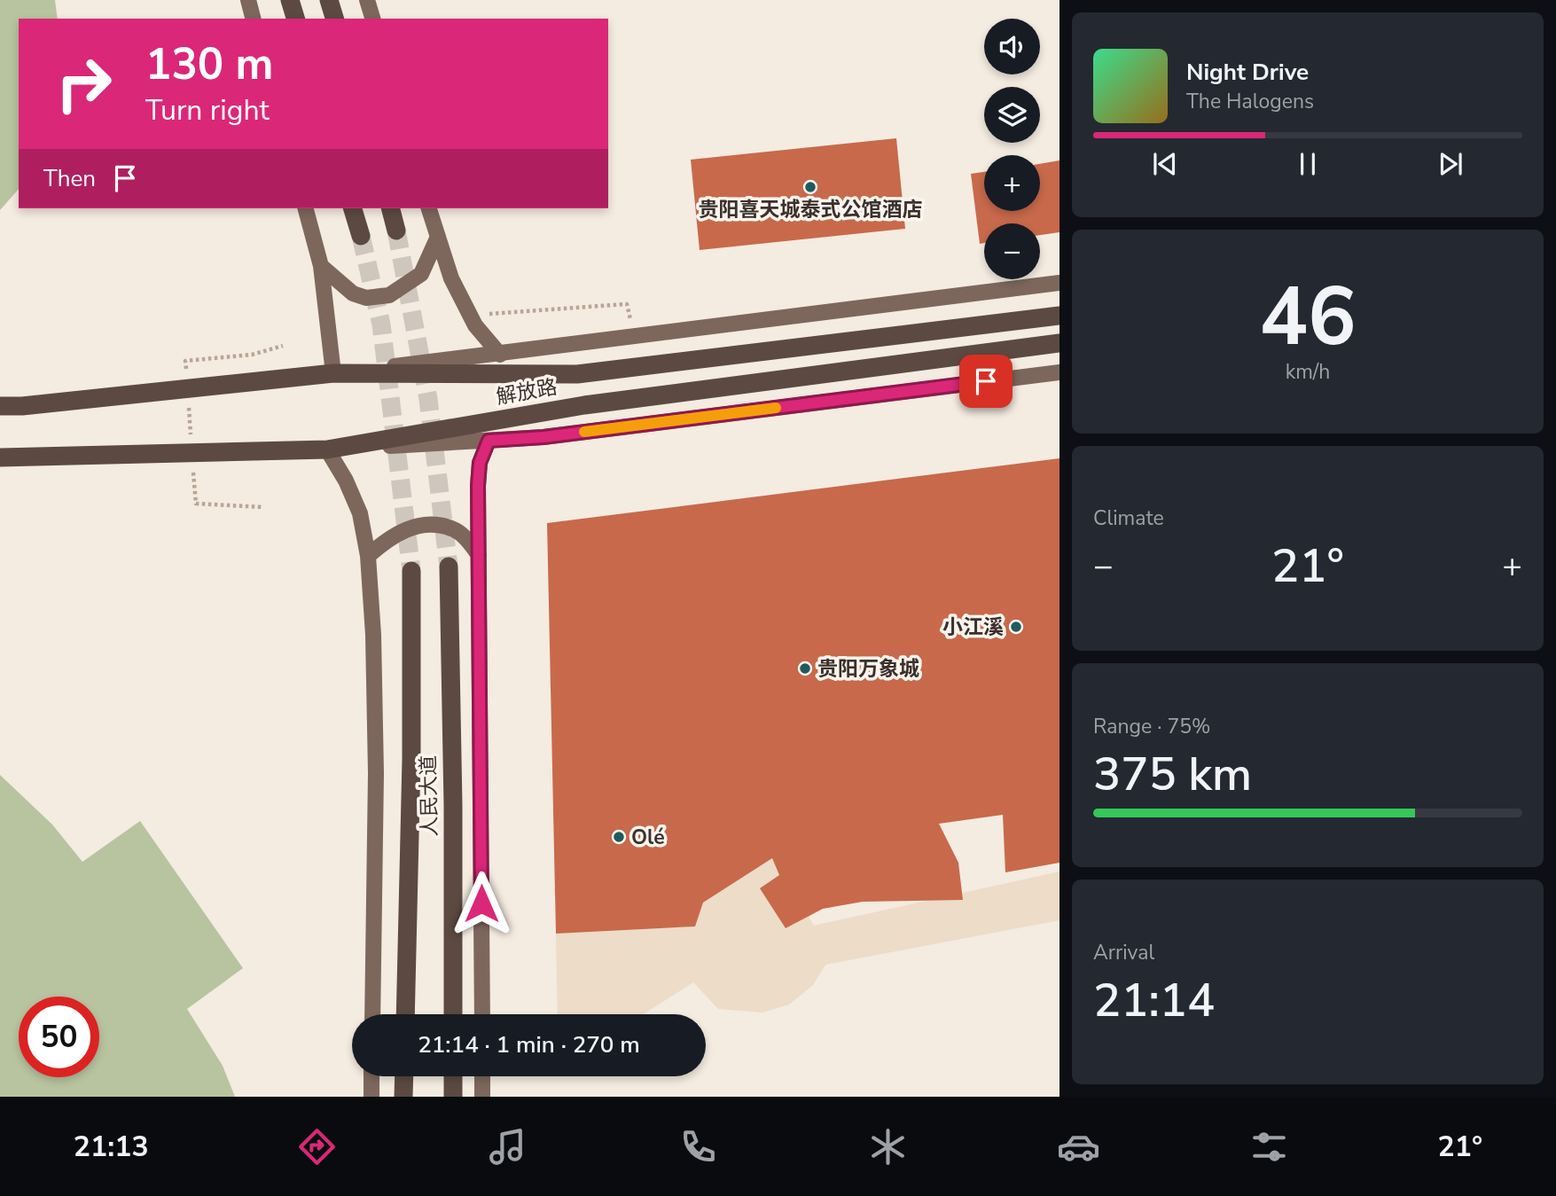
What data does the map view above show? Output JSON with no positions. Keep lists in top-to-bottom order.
{
  "streets": {
    "highway": ["解放路", "人民大道"]
  },
  "places": [
    "贵阳喜天城泰式公馆酒店",
    "小江溪",
    "贵阳万象城",
    "Olé"
  ],
  "page": {
    "map_buttons": ["+", "−"],
    "turn": ["130 m", "Turn right"],
    "song": ["Night Drive", "The Halogens"],
    "then": "Then",
    "tile": [
      ["46", "km/h"],
      "Climate",
      ["Range · 75%", "375 km"],
      ["Arrival", "21:14"]
    ],
    "heat": ["−", "21°", "+"],
    "limit": "50",
    "trip": "21:14 · 1 min · 270 m",
    "tabs": ["21:13", "21°"]
  }
}
